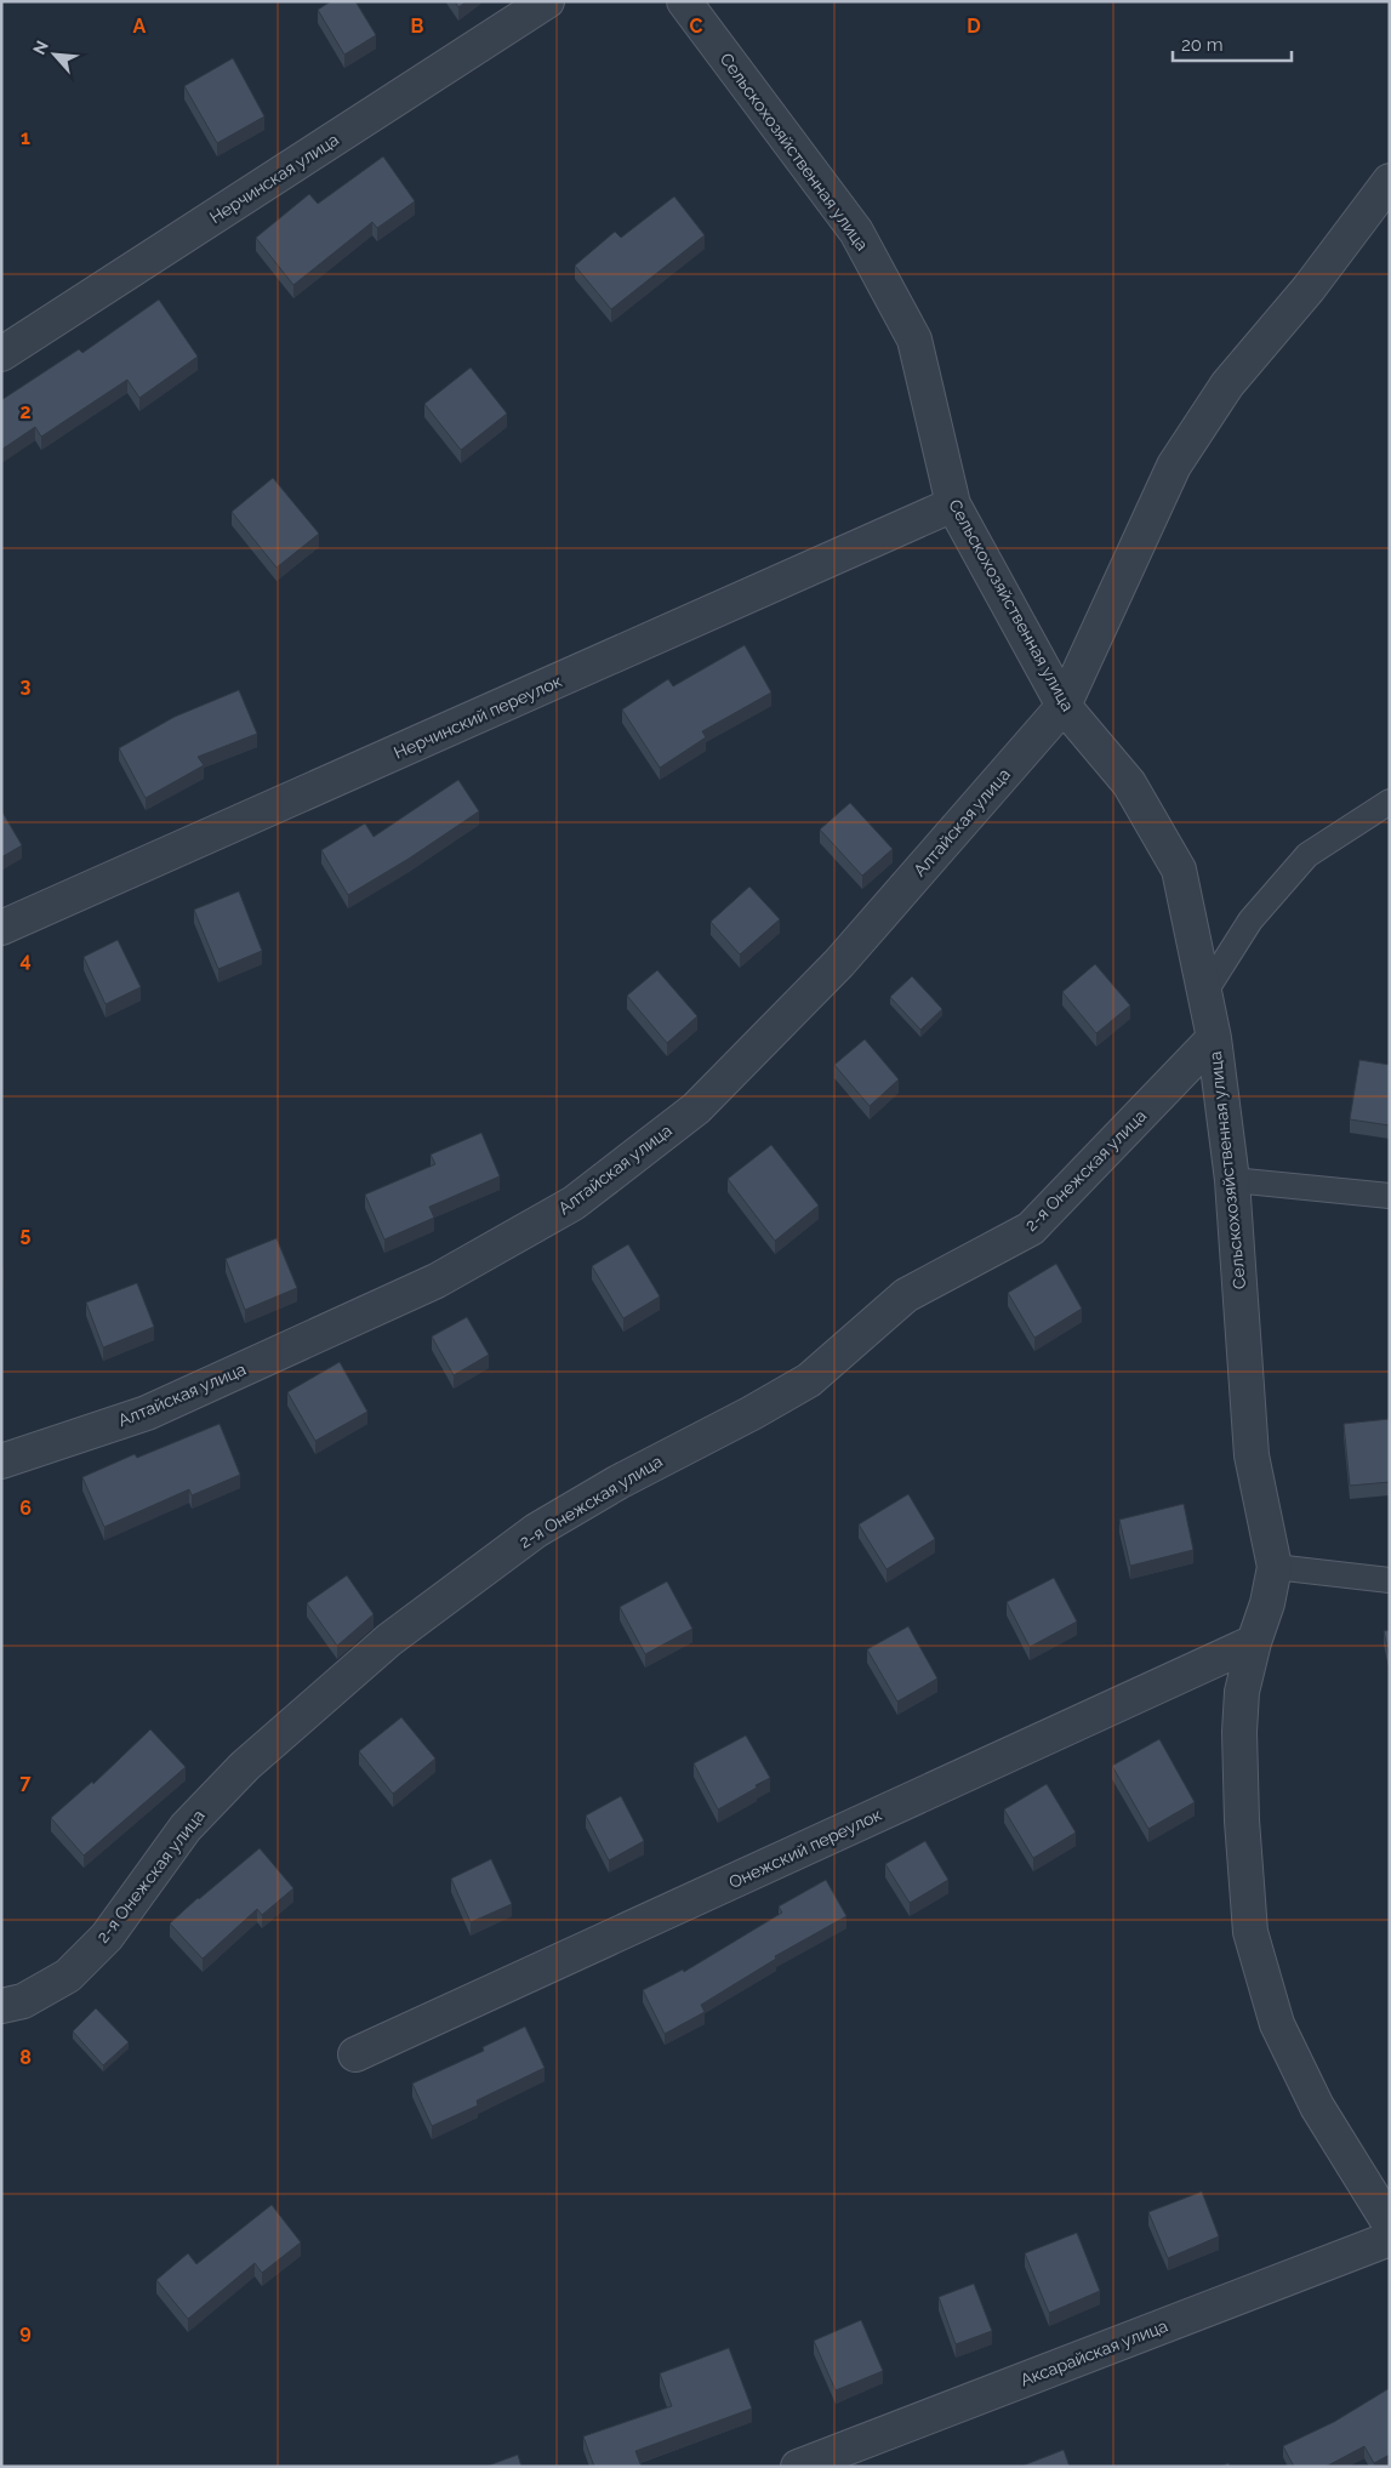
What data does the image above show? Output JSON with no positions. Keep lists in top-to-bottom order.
{
  "streets": {
    "street": [
      "Сельскохозяйственная улица",
      "Нерчинская улица",
      "Нерчинский переулок",
      "Алтайская улица",
      "2-я Онежская улица",
      "Онежский переулок",
      "Аксарайская улица"
    ]
  },
  "crossings": [
    ["Сельскохозяйственная улица", "Нерчинский переулок"],
    ["Сельскохозяйственная улица", "Алтайская улица"],
    ["Сельскохозяйственная улица", "2-я Онежская улица"],
    ["Сельскохозяйственная улица", "Онежский переулок"]
  ],
  "scale_bar": "20 m",
  "north": "top left",
  "grid": {
    "columns": [
      "A",
      "B",
      "C",
      "D"
    ],
    "rows": [
      "1",
      "2",
      "3",
      "4",
      "5",
      "6",
      "7",
      "8",
      "9"
    ]
  }
}
